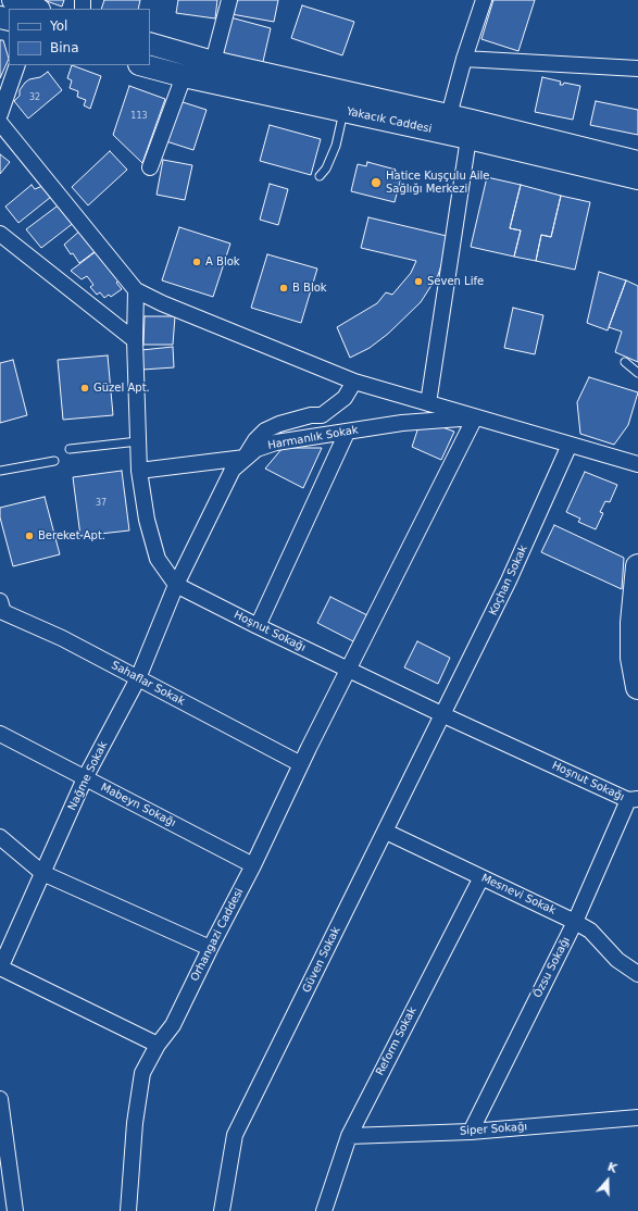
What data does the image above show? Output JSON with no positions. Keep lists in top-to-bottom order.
{
  "streets": {
    "main road": ["Yakacık Caddesi"],
    "street": [
      "Harmanlık Sokak",
      "Koçhan Sokak",
      "Hoşnut Sokağı",
      "Sahaflar Sokak",
      "Nağme Sokak",
      "Mabeyn Sokağı",
      "Mesnevi Sokak",
      "Orhangazi Caddesi",
      "Güven Sokak",
      "Özsu Sokağı",
      "Reform Sokak",
      "Siper Sokağı"
    ]
  },
  "crossings": [
    ["Harmanlık Sokak", "Hoşnut Sokağı"],
    ["Harmanlık Sokak", "Nağme Sokak"],
    ["Harmanlık Sokak", "Orhangazi Caddesi"],
    ["Koçhan Sokak", "Hoşnut Sokağı"],
    ["Koçhan Sokak", "Güven Sokak"],
    ["Hoşnut Sokağı", "Nağme Sokak"],
    ["Hoşnut Sokağı", "Orhangazi Caddesi"],
    ["Hoşnut Sokağı", "Güven Sokak"],
    ["Hoşnut Sokağı", "Özsu Sokağı"],
    ["Sahaflar Sokak", "Nağme Sokak"],
    ["Sahaflar Sokak", "Orhangazi Caddesi"],
    ["Nağme Sokak", "Mabeyn Sokağı"],
    ["Mabeyn Sokağı", "Orhangazi Caddesi"],
    ["Mesnevi Sokak", "Güven Sokak"],
    ["Mesnevi Sokak", "Özsu Sokağı"],
    ["Mesnevi Sokak", "Reform Sokak"],
    ["Özsu Sokağı", "Siper Sokağı"],
    ["Reform Sokak", "Siper Sokağı"]
  ],
  "places": [
    "Hatice Kuşçulu Aile Sağlığı Merkezi",
    "A Blok",
    "Seven Life",
    "B Blok",
    "Güzel Apt.",
    "Bereket Apt."
  ],
  "house_numbers": ["32", "113", "37"],
  "legend": ["Yol", "Bina"],
  "north": "top"
}
